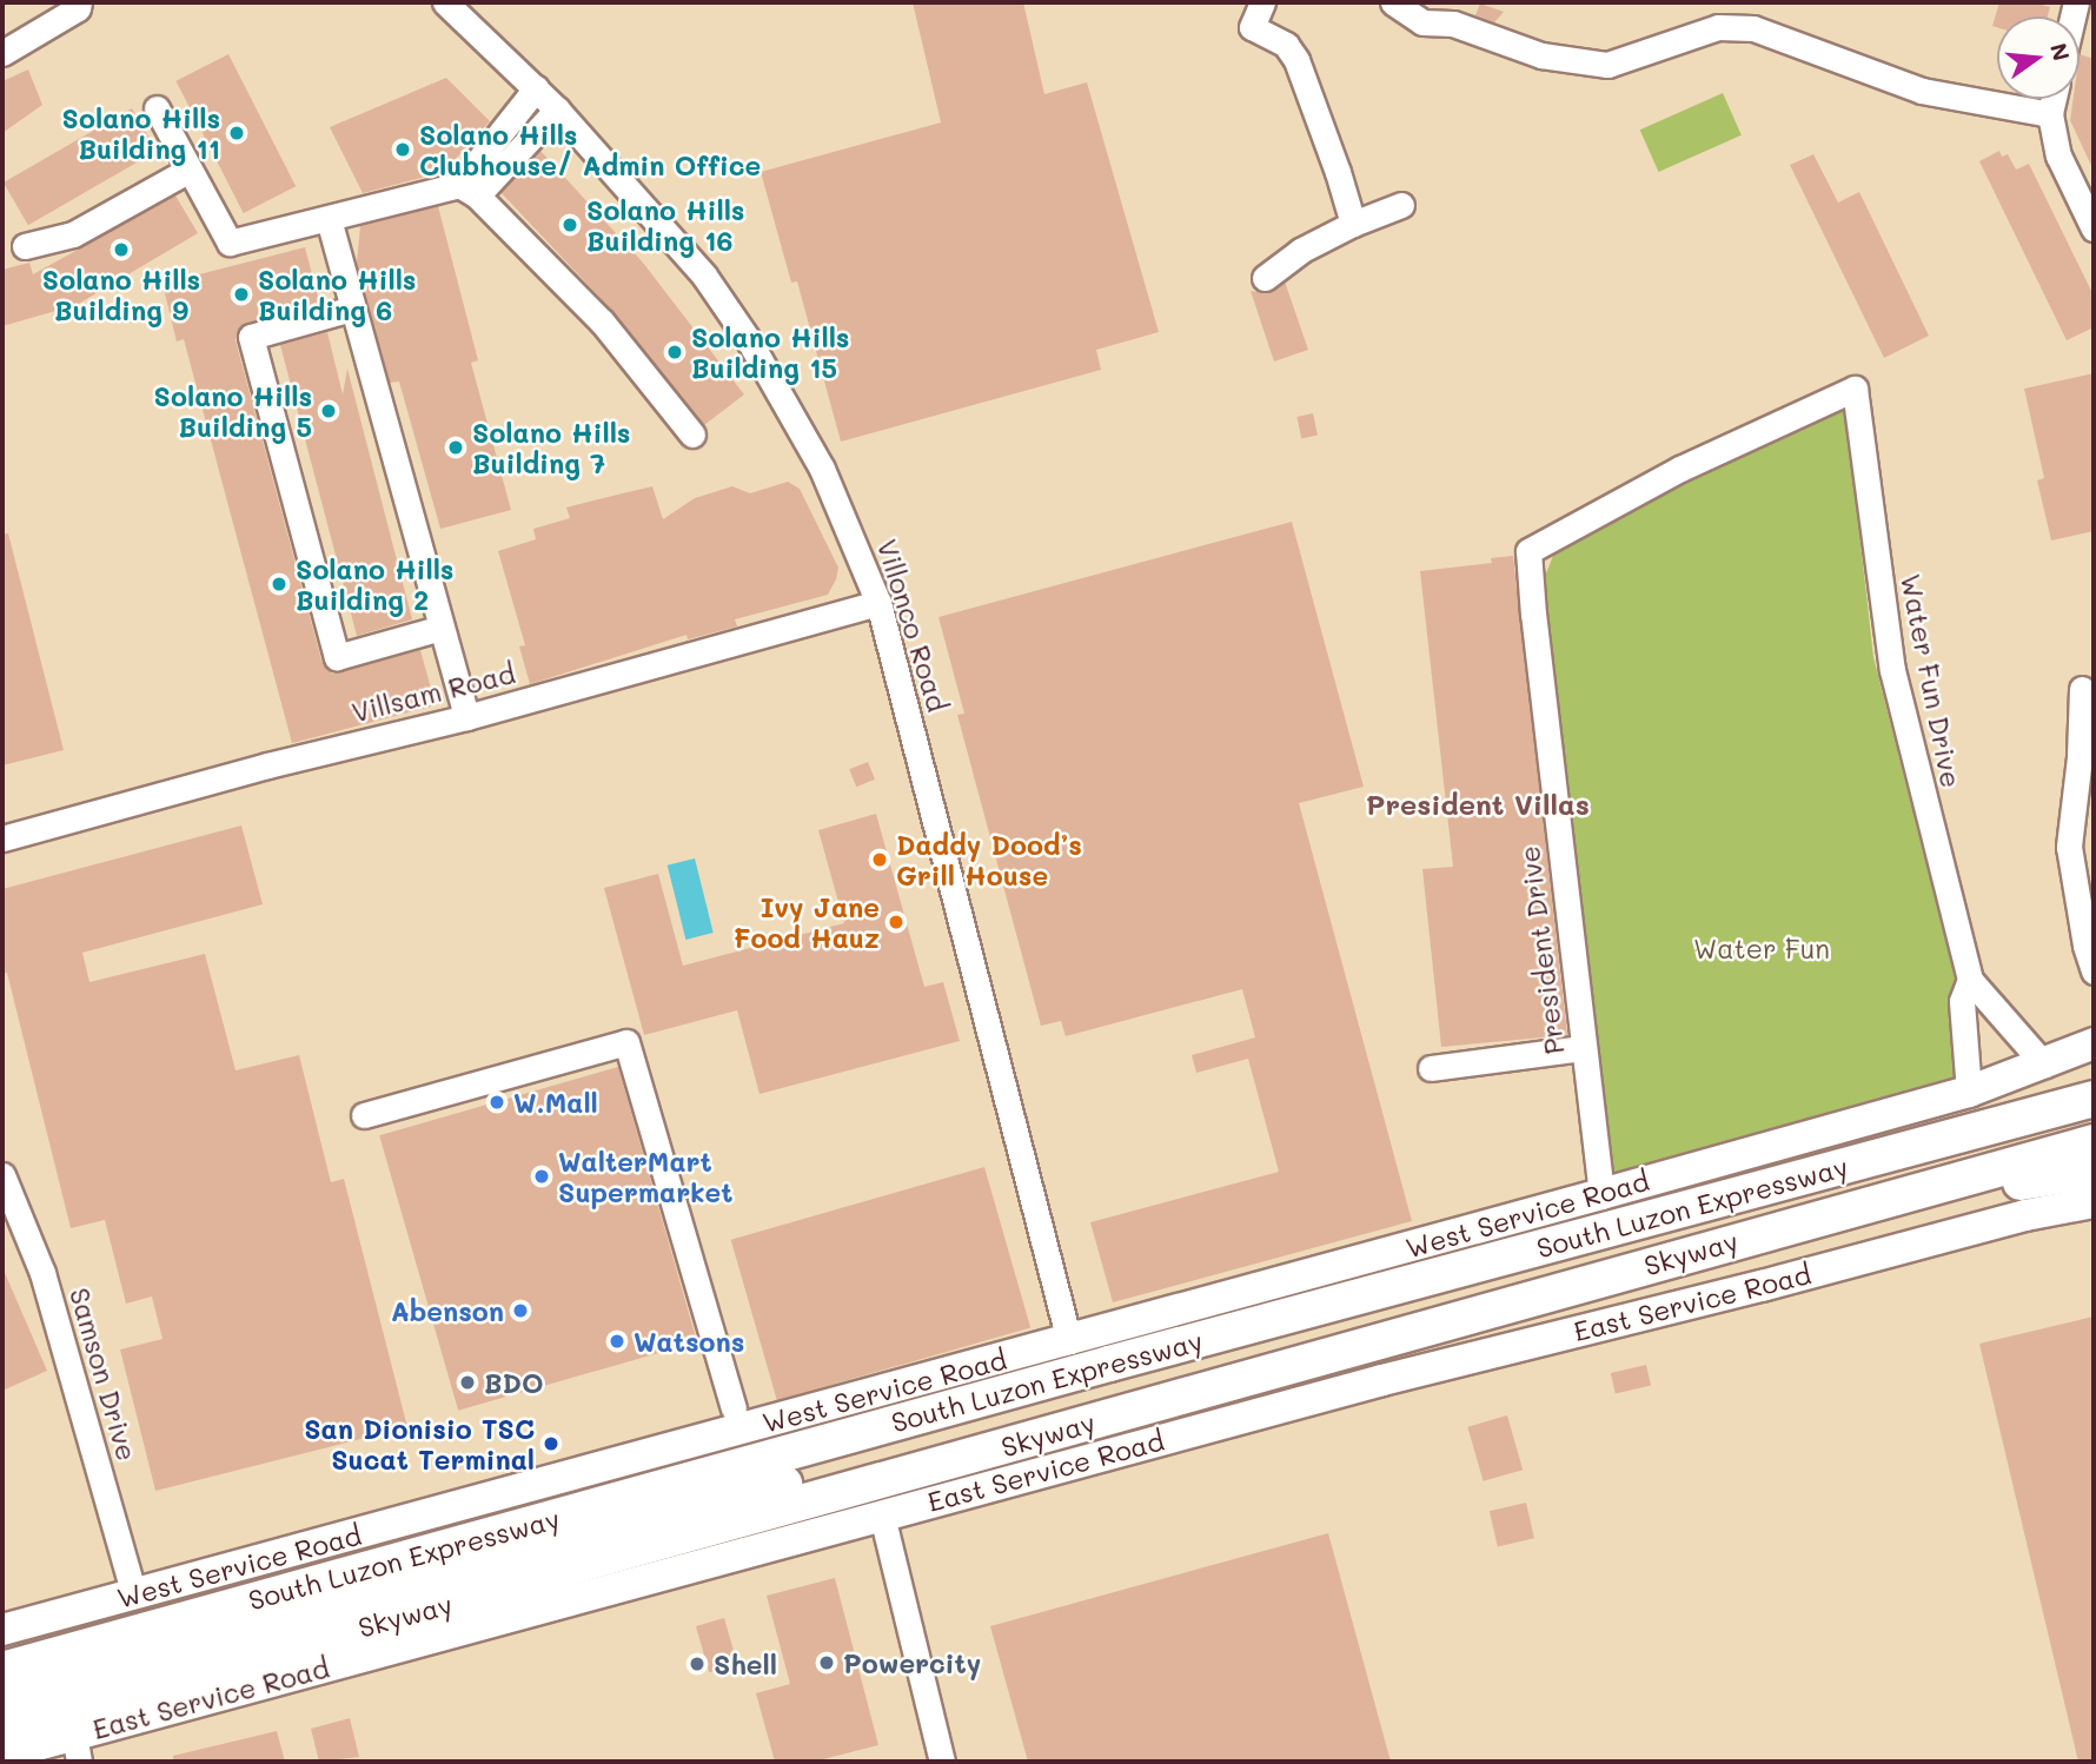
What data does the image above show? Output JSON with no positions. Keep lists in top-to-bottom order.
{
  "streets": {
    "highway": ["South Luzon Expressway", "Skyway"],
    "main road": ["West Service Road", "East Service Road"],
    "street": [
      "Villonco Road",
      "Water Fun Drive",
      "Villsam Road",
      "President Drive",
      "Samson Drive"
    ]
  },
  "crossings": [
    ["Villonco Road", "Villsam Road"],
    ["Villonco Road", "West Service Road"],
    ["Water Fun Drive", "President Drive"],
    ["Water Fun Drive", "West Service Road"],
    ["President Drive", "West Service Road"],
    ["West Service Road", "Samson Drive"],
    ["Skyway", "East Service Road"]
  ],
  "districts": ["President Villas"],
  "parks": ["Water Fun"],
  "places": [
    "Solano Hills Building 11",
    "Solano Hills Clubhouse/ Admin Office",
    "Solano Hills Building 16",
    "Solano Hills Building 9",
    "Solano Hills Building 6",
    "Solano Hills Building 15",
    "Solano Hills Building 5",
    "Solano Hills Building 7",
    "Solano Hills Building 2",
    "Daddy Dood’s Grill House",
    "Ivy Jane Food Hauz",
    "W.Mall",
    "WalterMart Supermarket",
    "Abenson",
    "Watsons",
    "BDO",
    "San Dionisio TSC Sucat Terminal",
    "Powercity",
    "Shell"
  ],
  "north": "right"
}
